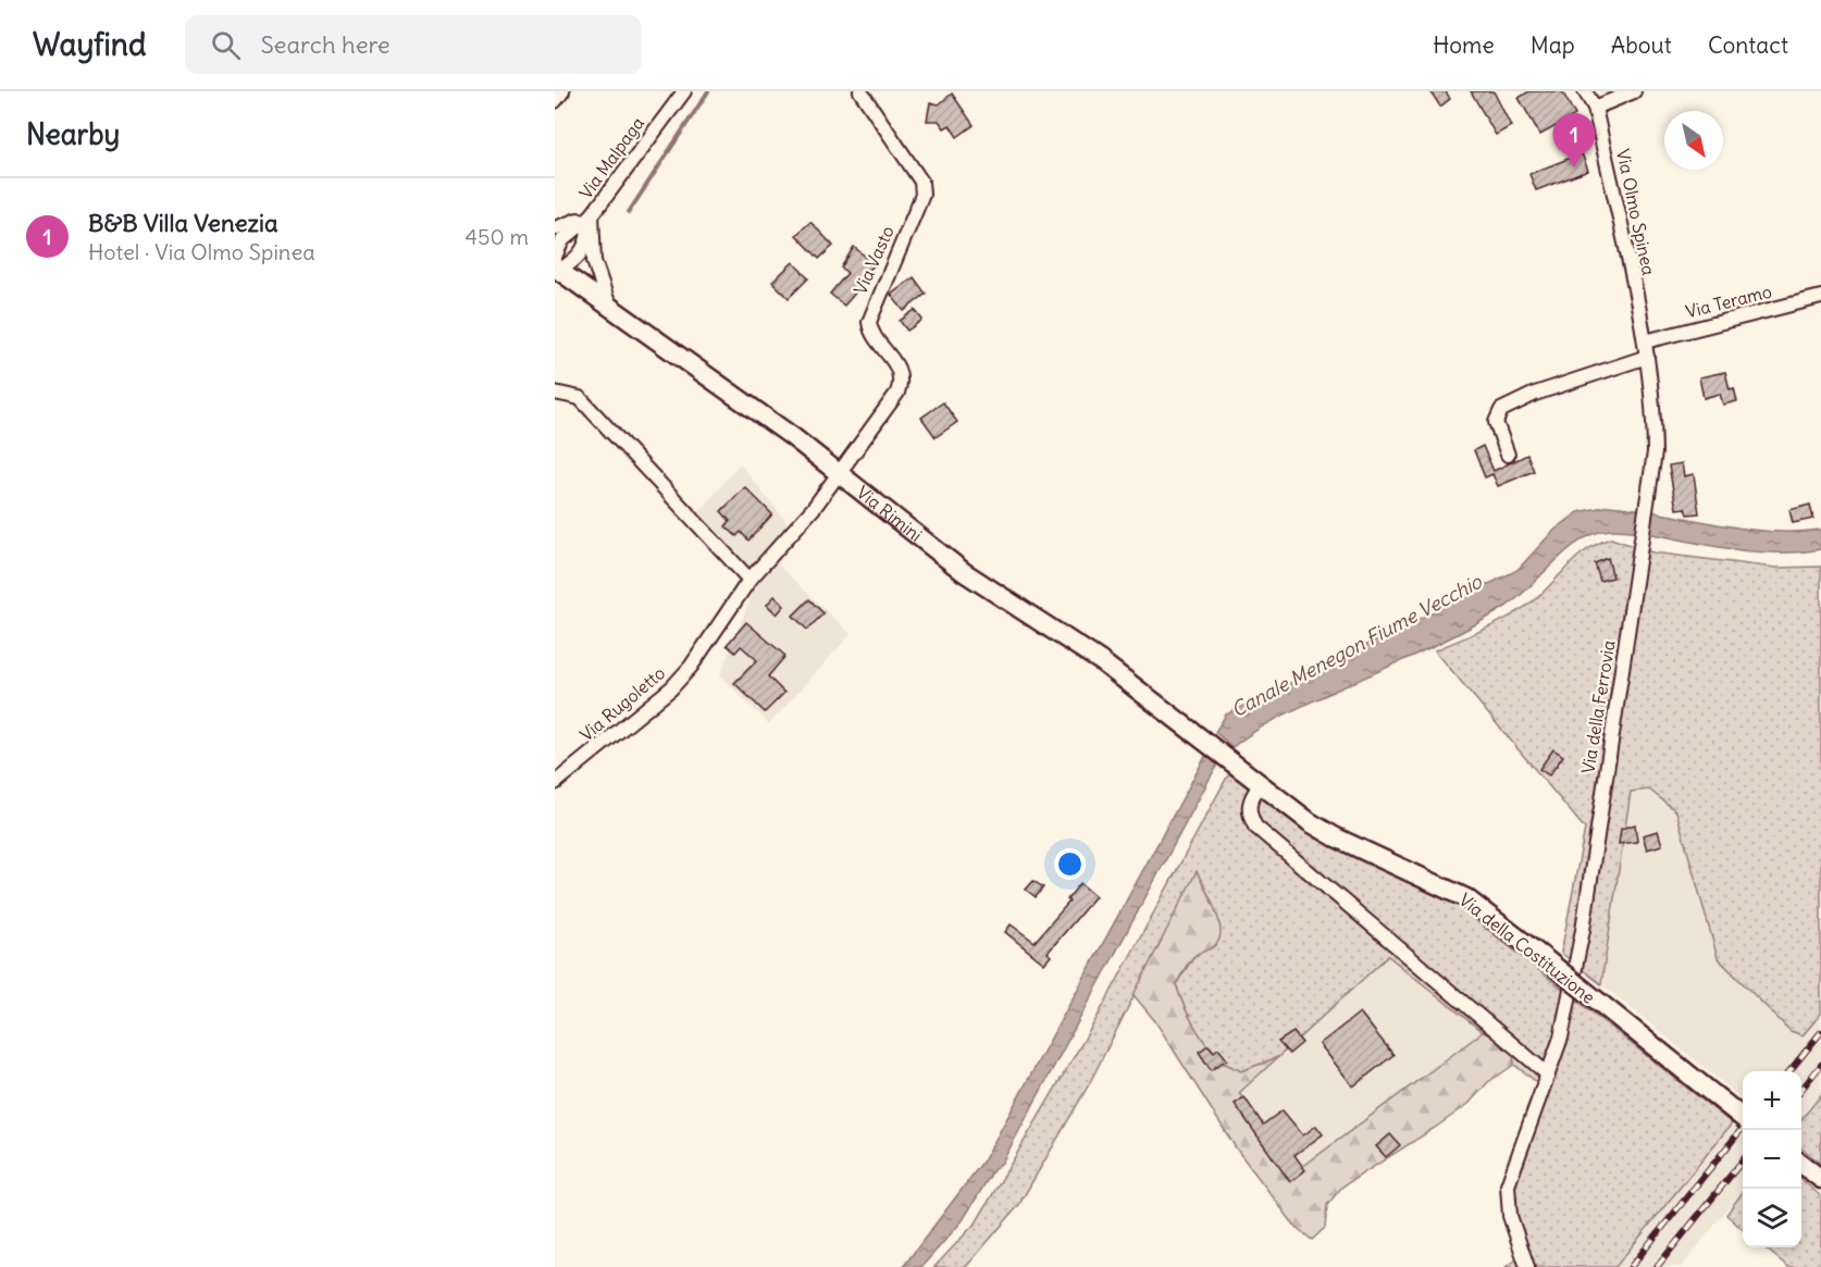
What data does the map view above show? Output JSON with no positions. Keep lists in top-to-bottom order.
{
  "streets": {
    "main road": ["Via Rimini", "Via della Costituzione"],
    "street": [
      "Via Malpaga",
      "Via Olmo Spinea",
      "Via Vasto",
      "Via Teramo",
      "Via Rugoletto",
      "Via della Ferrovia"
    ]
  },
  "crossings": [
    ["Via Olmo Spinea", "Via Teramo"],
    ["Via Olmo Spinea", "Via della Ferrovia"],
    ["Via Vasto", "Via Rimini"],
    ["Via Vasto", "Via Rugoletto"],
    ["Via Teramo", "Via della Ferrovia"],
    ["Via Rimini", "Via Rugoletto"],
    ["Via Rimini", "Via della Costituzione"]
  ],
  "water": ["Canale Menegon Fiume Vecchio"],
  "north": "bottom right",
  "page": {
    "header": "Wayfind",
    "search": "Search here",
    "nav": [
      "Home",
      "Map",
      "About",
      "Contact"
    ],
    "heading": "Nearby",
    "pins": "1",
    "list": [
      {
        "mark": "1",
        "name": "B&B Villa Venezia",
        "note": "Hotel · Via Olmo Spinea",
        "value": "450 m"
      }
    ],
    "map_buttons": ["+", "−"]
  }
}
